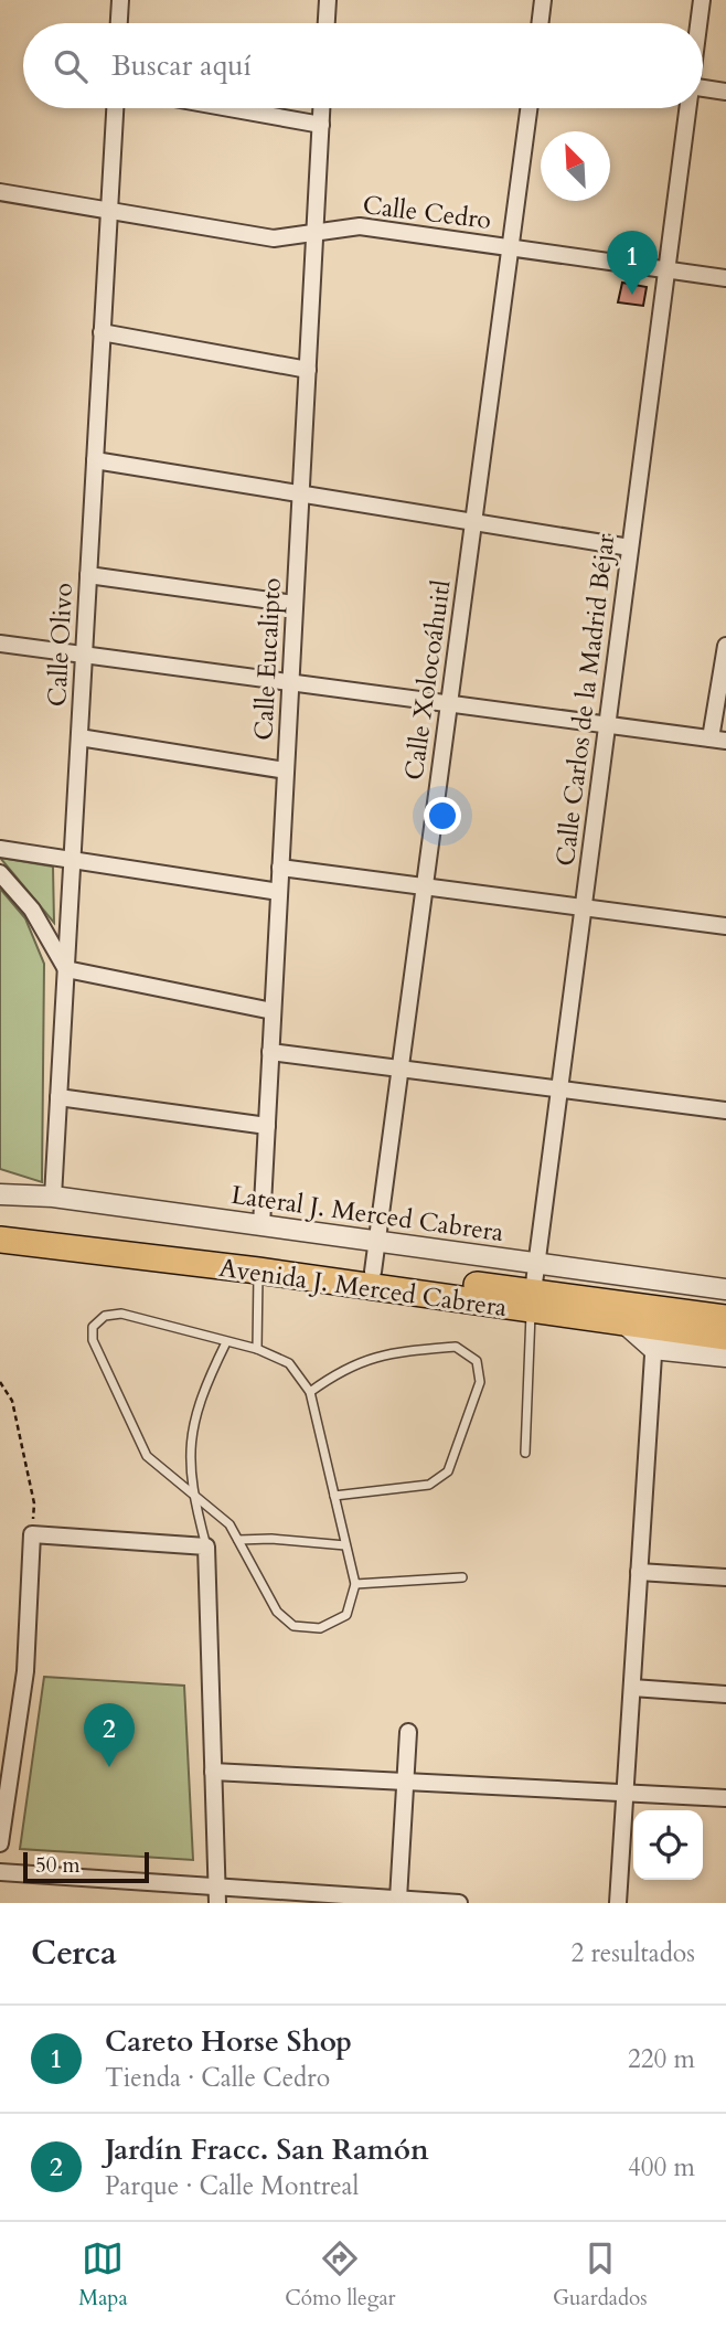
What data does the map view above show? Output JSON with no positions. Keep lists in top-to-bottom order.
{
  "streets": {
    "main road": ["Avenida J. Merced Cabrera"],
    "street": [
      "Calle Cedro",
      "Calle Olivo",
      "Calle Eucalipto",
      "Calle Xolocoáhuitl",
      "Calle Carlos de la Madrid Béjar",
      "Lateral J. Merced Cabrera"
    ]
  },
  "crossings": [
    ["Calle Cedro", "Calle Olivo"],
    ["Calle Cedro", "Calle Eucalipto"],
    ["Calle Cedro", "Calle Xolocoáhuitl"],
    ["Calle Cedro", "Calle Carlos de la Madrid Béjar"],
    ["Calle Olivo", "Lateral J. Merced Cabrera"],
    ["Calle Eucalipto", "Lateral J. Merced Cabrera"],
    ["Calle Xolocoáhuitl", "Lateral J. Merced Cabrera"],
    ["Calle Xolocoáhuitl", "Avenida J. Merced Cabrera"],
    ["Calle Carlos de la Madrid Béjar", "Lateral J. Merced Cabrera"],
    ["Calle Carlos de la Madrid Béjar", "Avenida J. Merced Cabrera"]
  ],
  "scale_bar": "50 m",
  "north": "top left",
  "page": {
    "search": "Buscar aquí",
    "pins": ["1", "2"],
    "scale": "50 m",
    "heading": ["Cerca", "2 resultados"],
    "list": [
      {
        "mark": "1",
        "name": "Careto Horse Shop",
        "note": "Tienda · Calle Cedro",
        "value": "220 m"
      },
      {
        "mark": "2",
        "name": "Jardín Fracc. San Ramón",
        "note": "Parque · Calle Montreal",
        "value": "400 m"
      }
    ],
    "nav": ["Mapa", "Cómo llegar", "Guardados"]
  }
}
